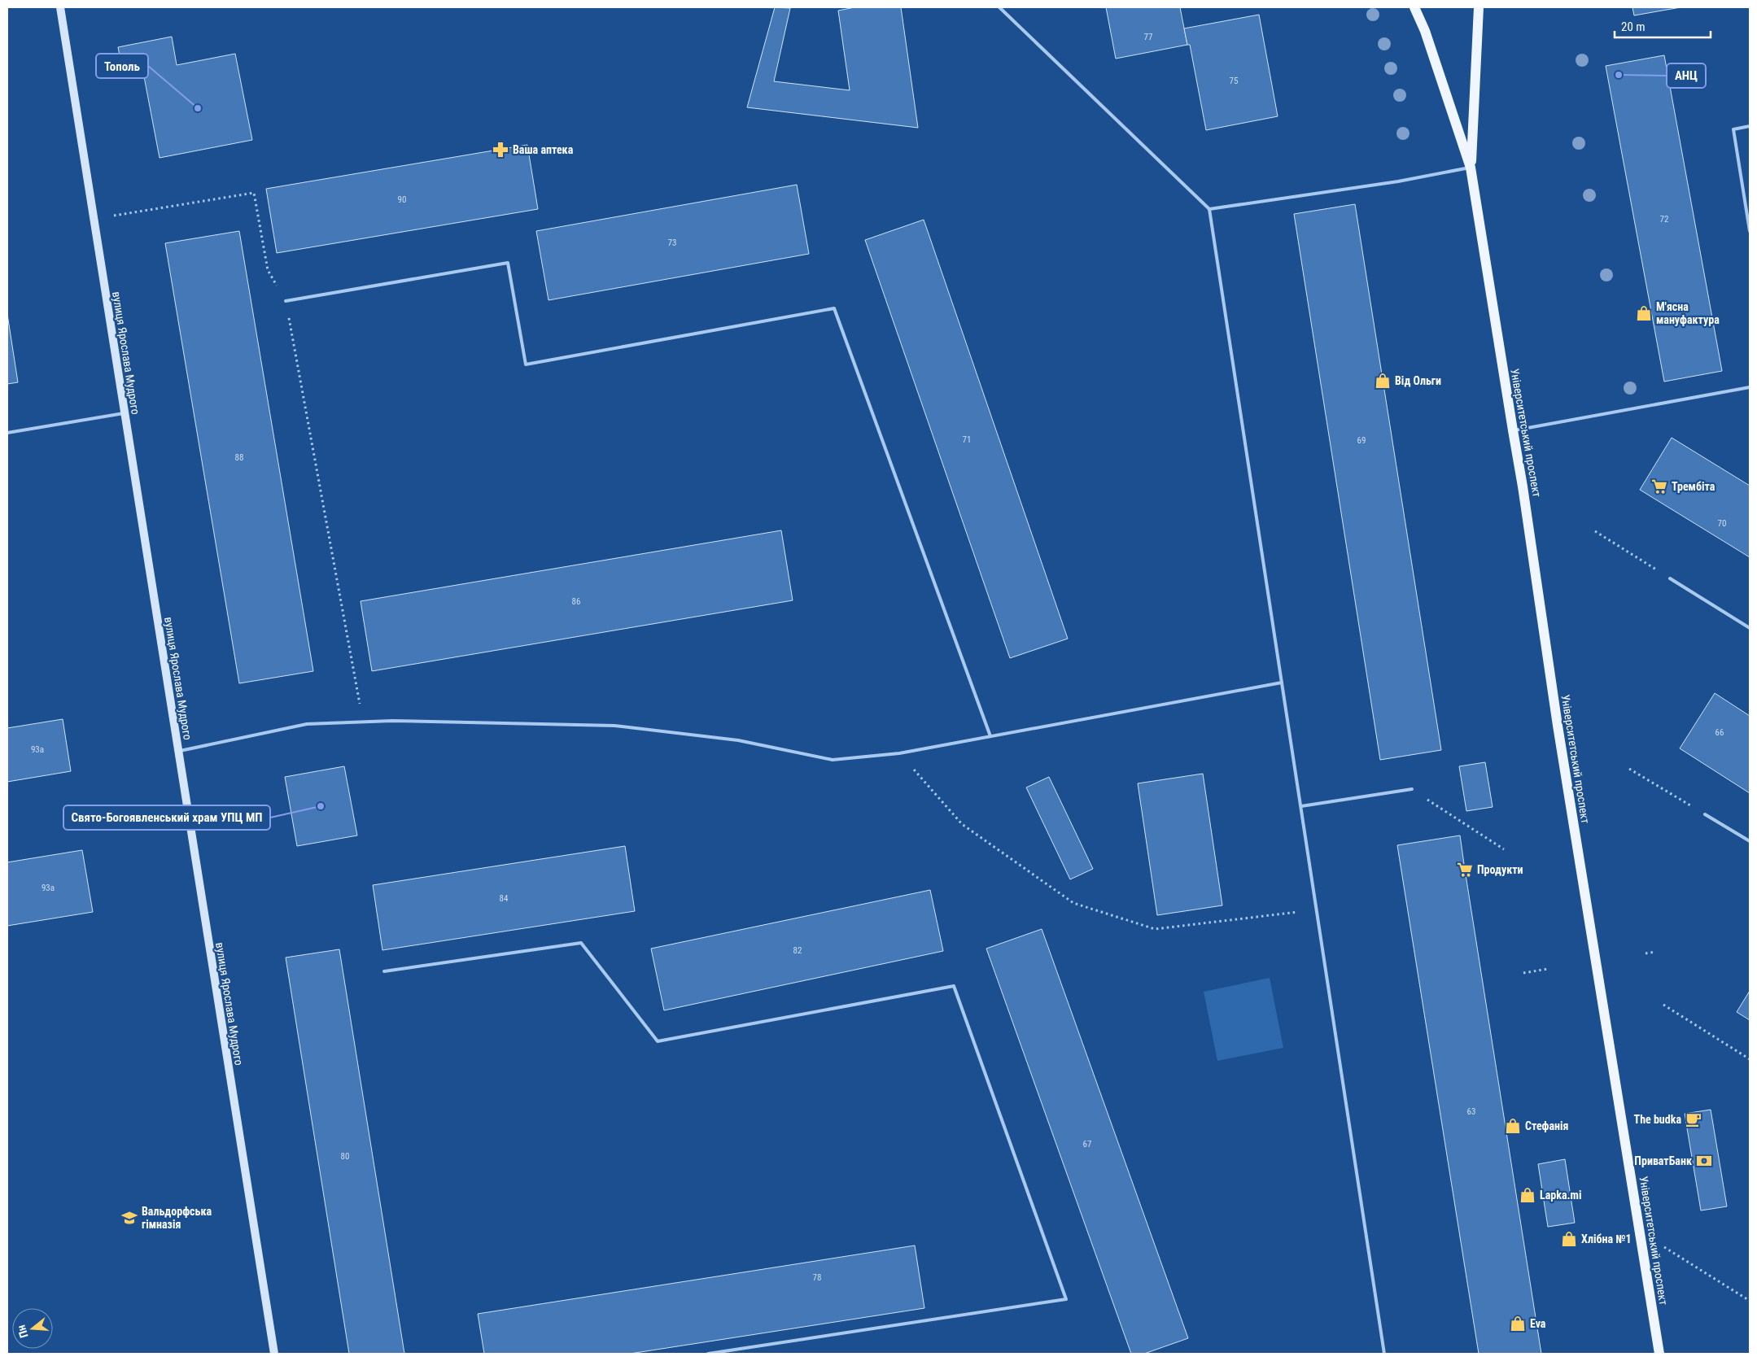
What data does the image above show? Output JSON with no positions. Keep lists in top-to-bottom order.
{
  "streets": {
    "main road": ["Університетський проспект"],
    "street": ["вулиця Ярослава Мудрого"]
  },
  "places": {
    "other": ["АНЦ", "Тополь", "Свято-Богоявленський храм УПЦ МП"],
    "pharmacy": ["Ваша аптека"],
    "shop": [
      "М'ясна мануфактура",
      "Від Ольги",
      "Стефанія",
      "Lapka.mi",
      "Хлібна №1",
      "Eva"
    ],
    "supermarket": ["Трембіта", "Продукти"],
    "cafe": ["The budka"],
    "bank": ["ПриватБанк"],
    "school or university": ["Вальдорфська гімназія"]
  },
  "house_numbers": [
    "77",
    "75",
    "90",
    "72",
    "73",
    "71",
    "69",
    "88",
    "70",
    "86",
    "66",
    "93а",
    "93а",
    "84",
    "82",
    "63",
    "67",
    "80",
    "78"
  ],
  "scale_bar": "20 m",
  "north": "left"
}
